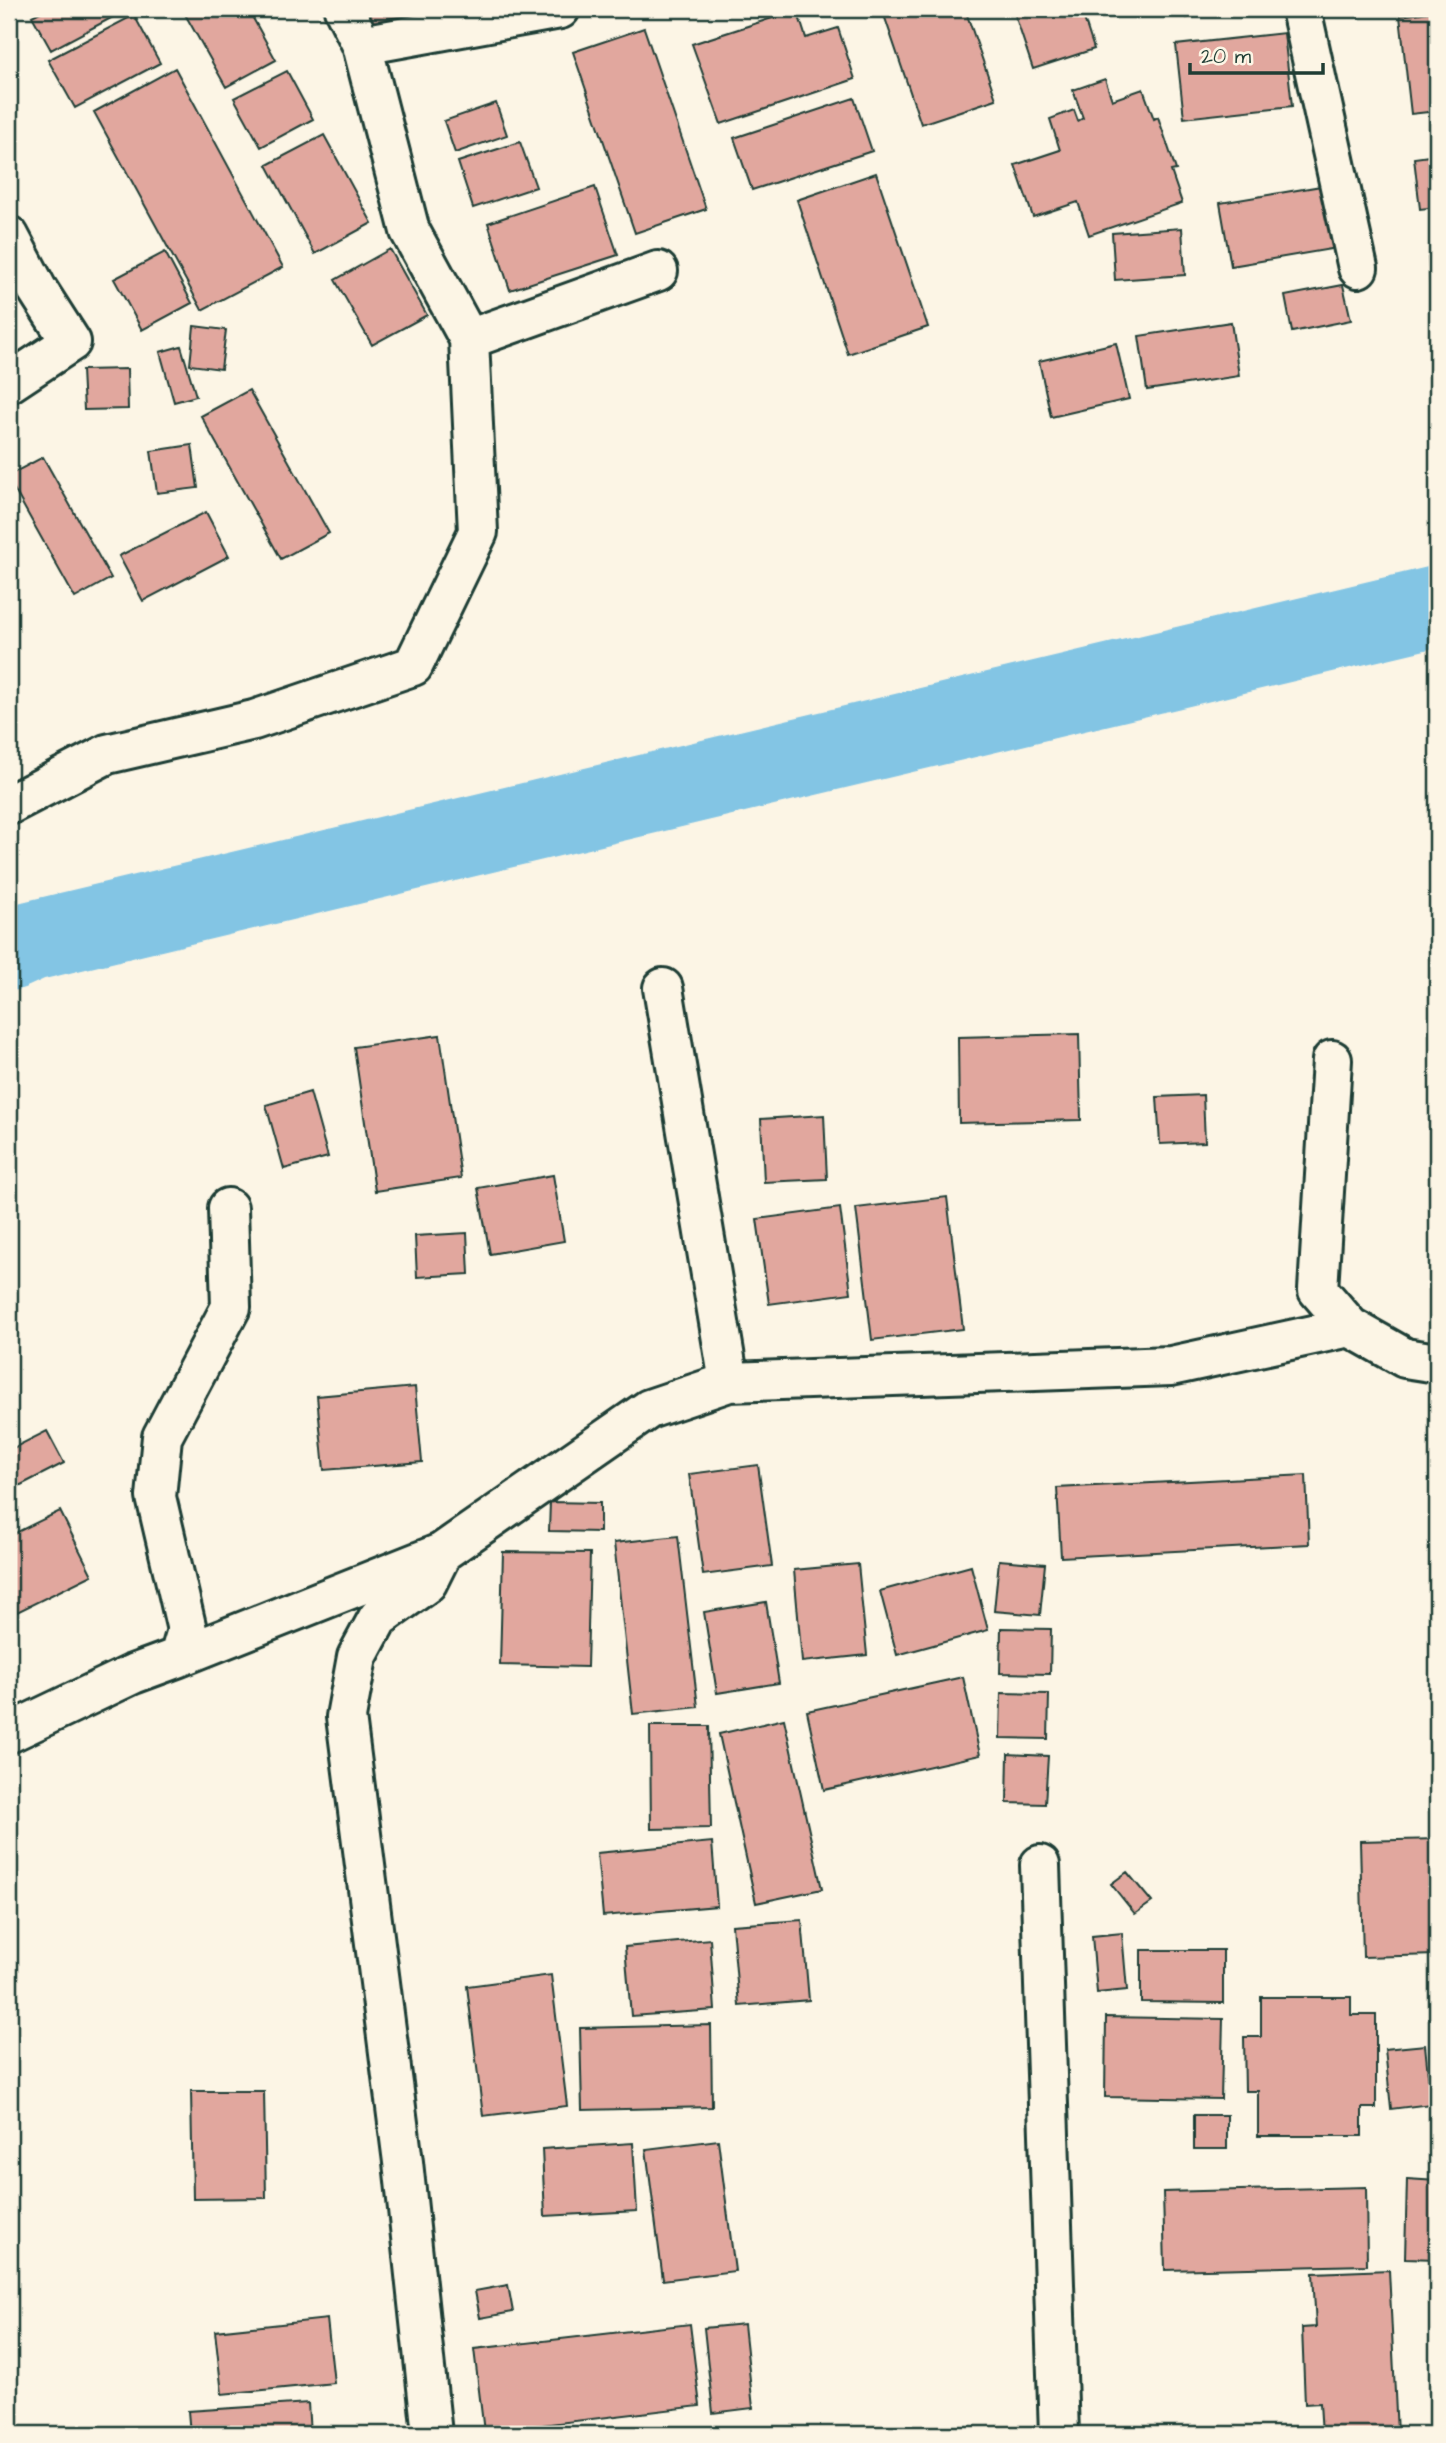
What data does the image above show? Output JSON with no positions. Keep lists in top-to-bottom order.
{
  "scale_bar": "20 m"
}
